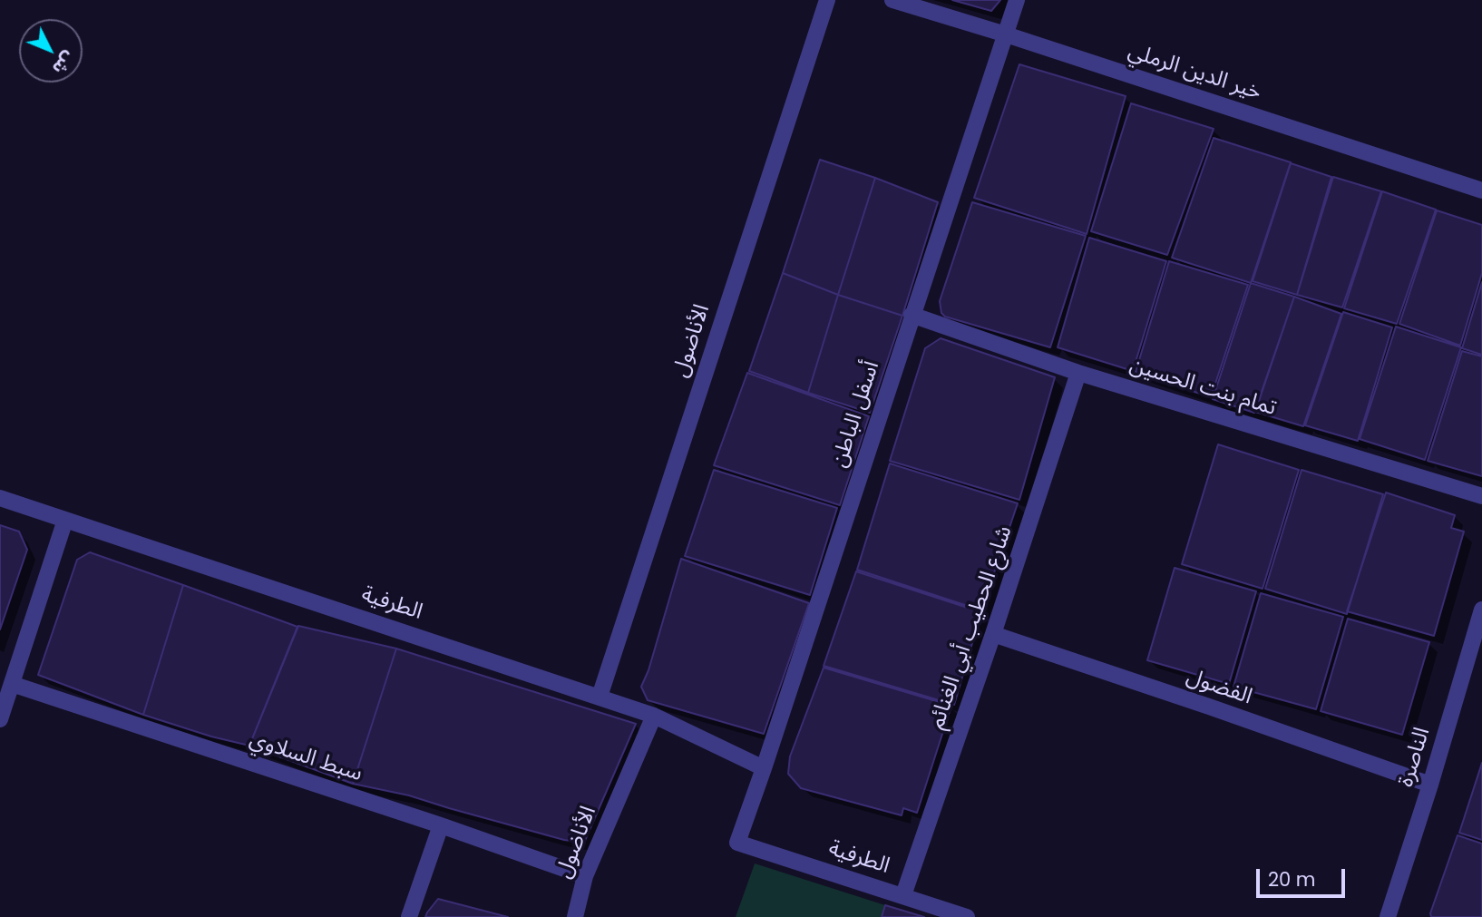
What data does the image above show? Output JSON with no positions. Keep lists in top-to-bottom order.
{
  "streets": {
    "street": [
      "خير الدين الرملي",
      "الأناضول",
      "تمام بنت الحسين",
      "أسفل الباطن",
      "الطرفية",
      "شارع الحطيب أبي الغنائم",
      "الفضول",
      "سبط السلاوي",
      "الناصرة"
    ]
  },
  "crossings": [
    ["خير الدين الرملي", "أسفل الباطن"],
    ["الأناضول", "الطرفية"],
    ["الأناضول", "سبط السلاوي"],
    ["تمام بنت الحسين", "أسفل الباطن"],
    ["تمام بنت الحسين", "شارع الحطيب أبي الغنائم"],
    ["أسفل الباطن", "الطرفية"],
    ["الطرفية", "شارع الحطيب أبي الغنائم"],
    ["شارع الحطيب أبي الغنائم", "الفضول"],
    ["الفضول", "الناصرة"]
  ],
  "scale_bar": "20 m",
  "north": "bottom right"
}
